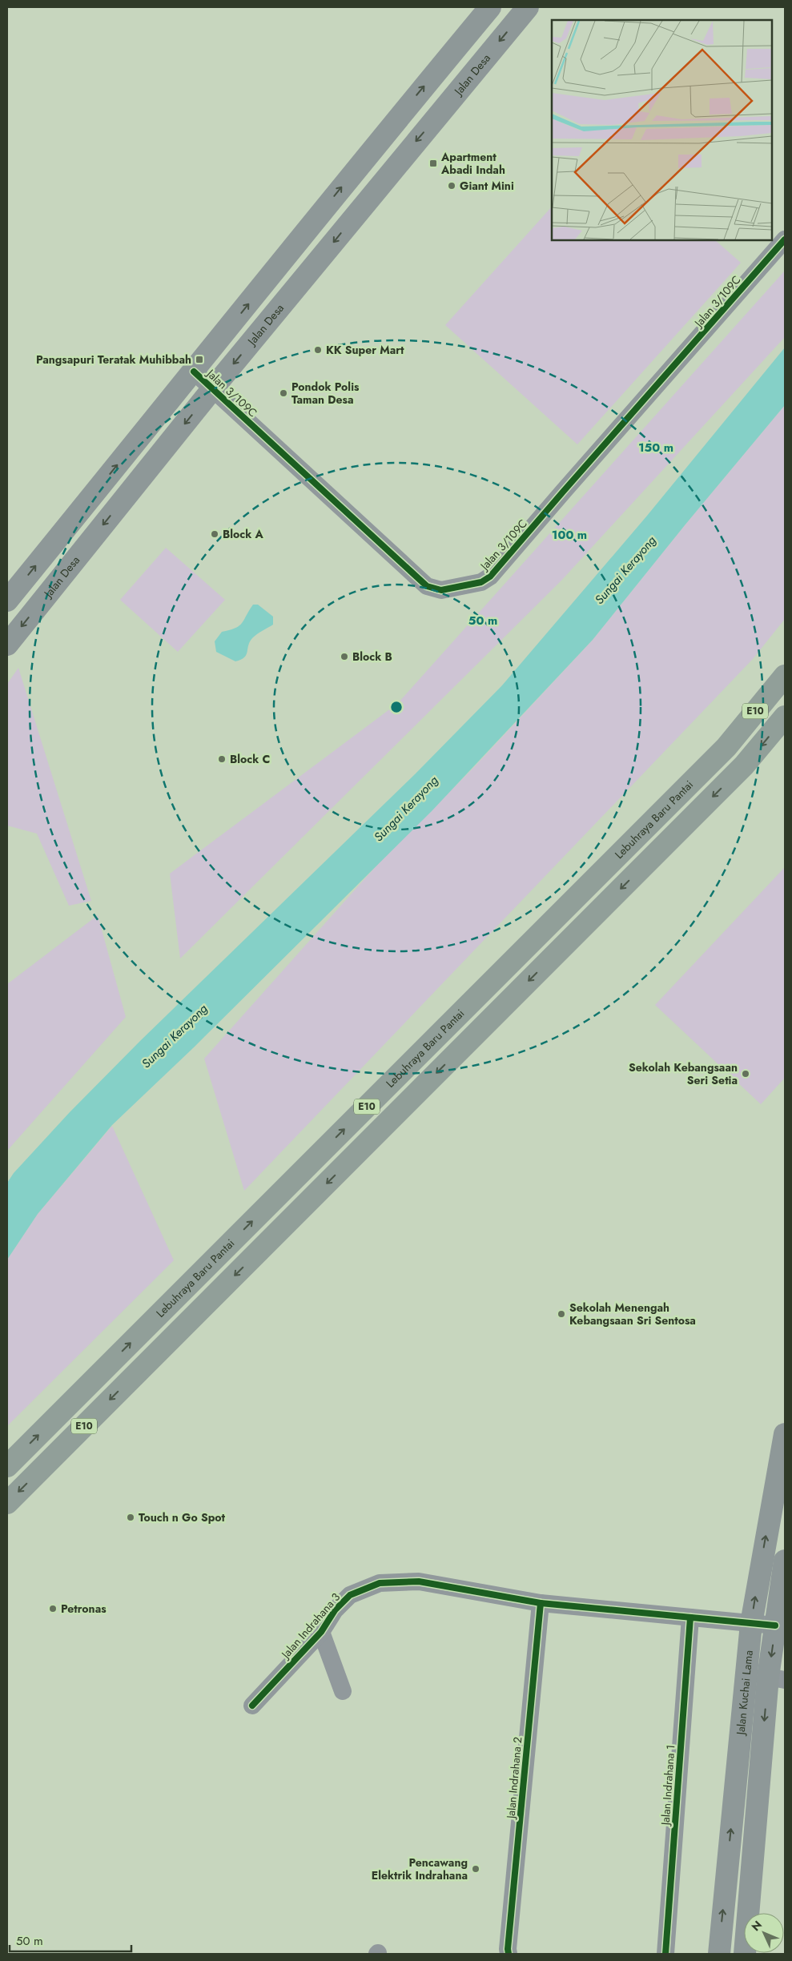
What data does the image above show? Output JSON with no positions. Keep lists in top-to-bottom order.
{
  "streets": {
    "highway": ["E10", "Lebuhraya Baru Pantai"],
    "main road": ["Jalan Desa", "Jalan Kuchai Lama"],
    "street": [
      "Jalan 3/109C",
      "Jalan Indrahana 3",
      "Jalan Indrahana 2",
      "Jalan Indrahana 1"
    ]
  },
  "crossings": [
    ["Jalan Desa", "Jalan 3/109C"],
    ["Jalan Indrahana 3", "Jalan Kuchai Lama"],
    ["Jalan Indrahana 3", "Jalan Indrahana 2"],
    ["Jalan Indrahana 3", "Jalan Indrahana 1"]
  ],
  "water": ["Sungai Kerayong"],
  "places": {
    "transit": ["Apartment Abadi Indah", "Pangsapuri Teratak Muhibbah"],
    "other": [
      "Giant Mini",
      "KK Super Mart",
      "Pondok Polis Taman Desa",
      "Block A",
      "Block B",
      "Block C",
      "Sekolah Kebangsaan Seri Setia",
      "Sekolah Menengah Kebangsaan Sri Sentosa",
      "Touch n Go Spot",
      "Petronas",
      "Pencawang Elektrik Indrahana"
    ]
  },
  "scale_bar": "50 m",
  "north": "top left",
  "rings": ["150 m", "100 m", "50 m"]
}
